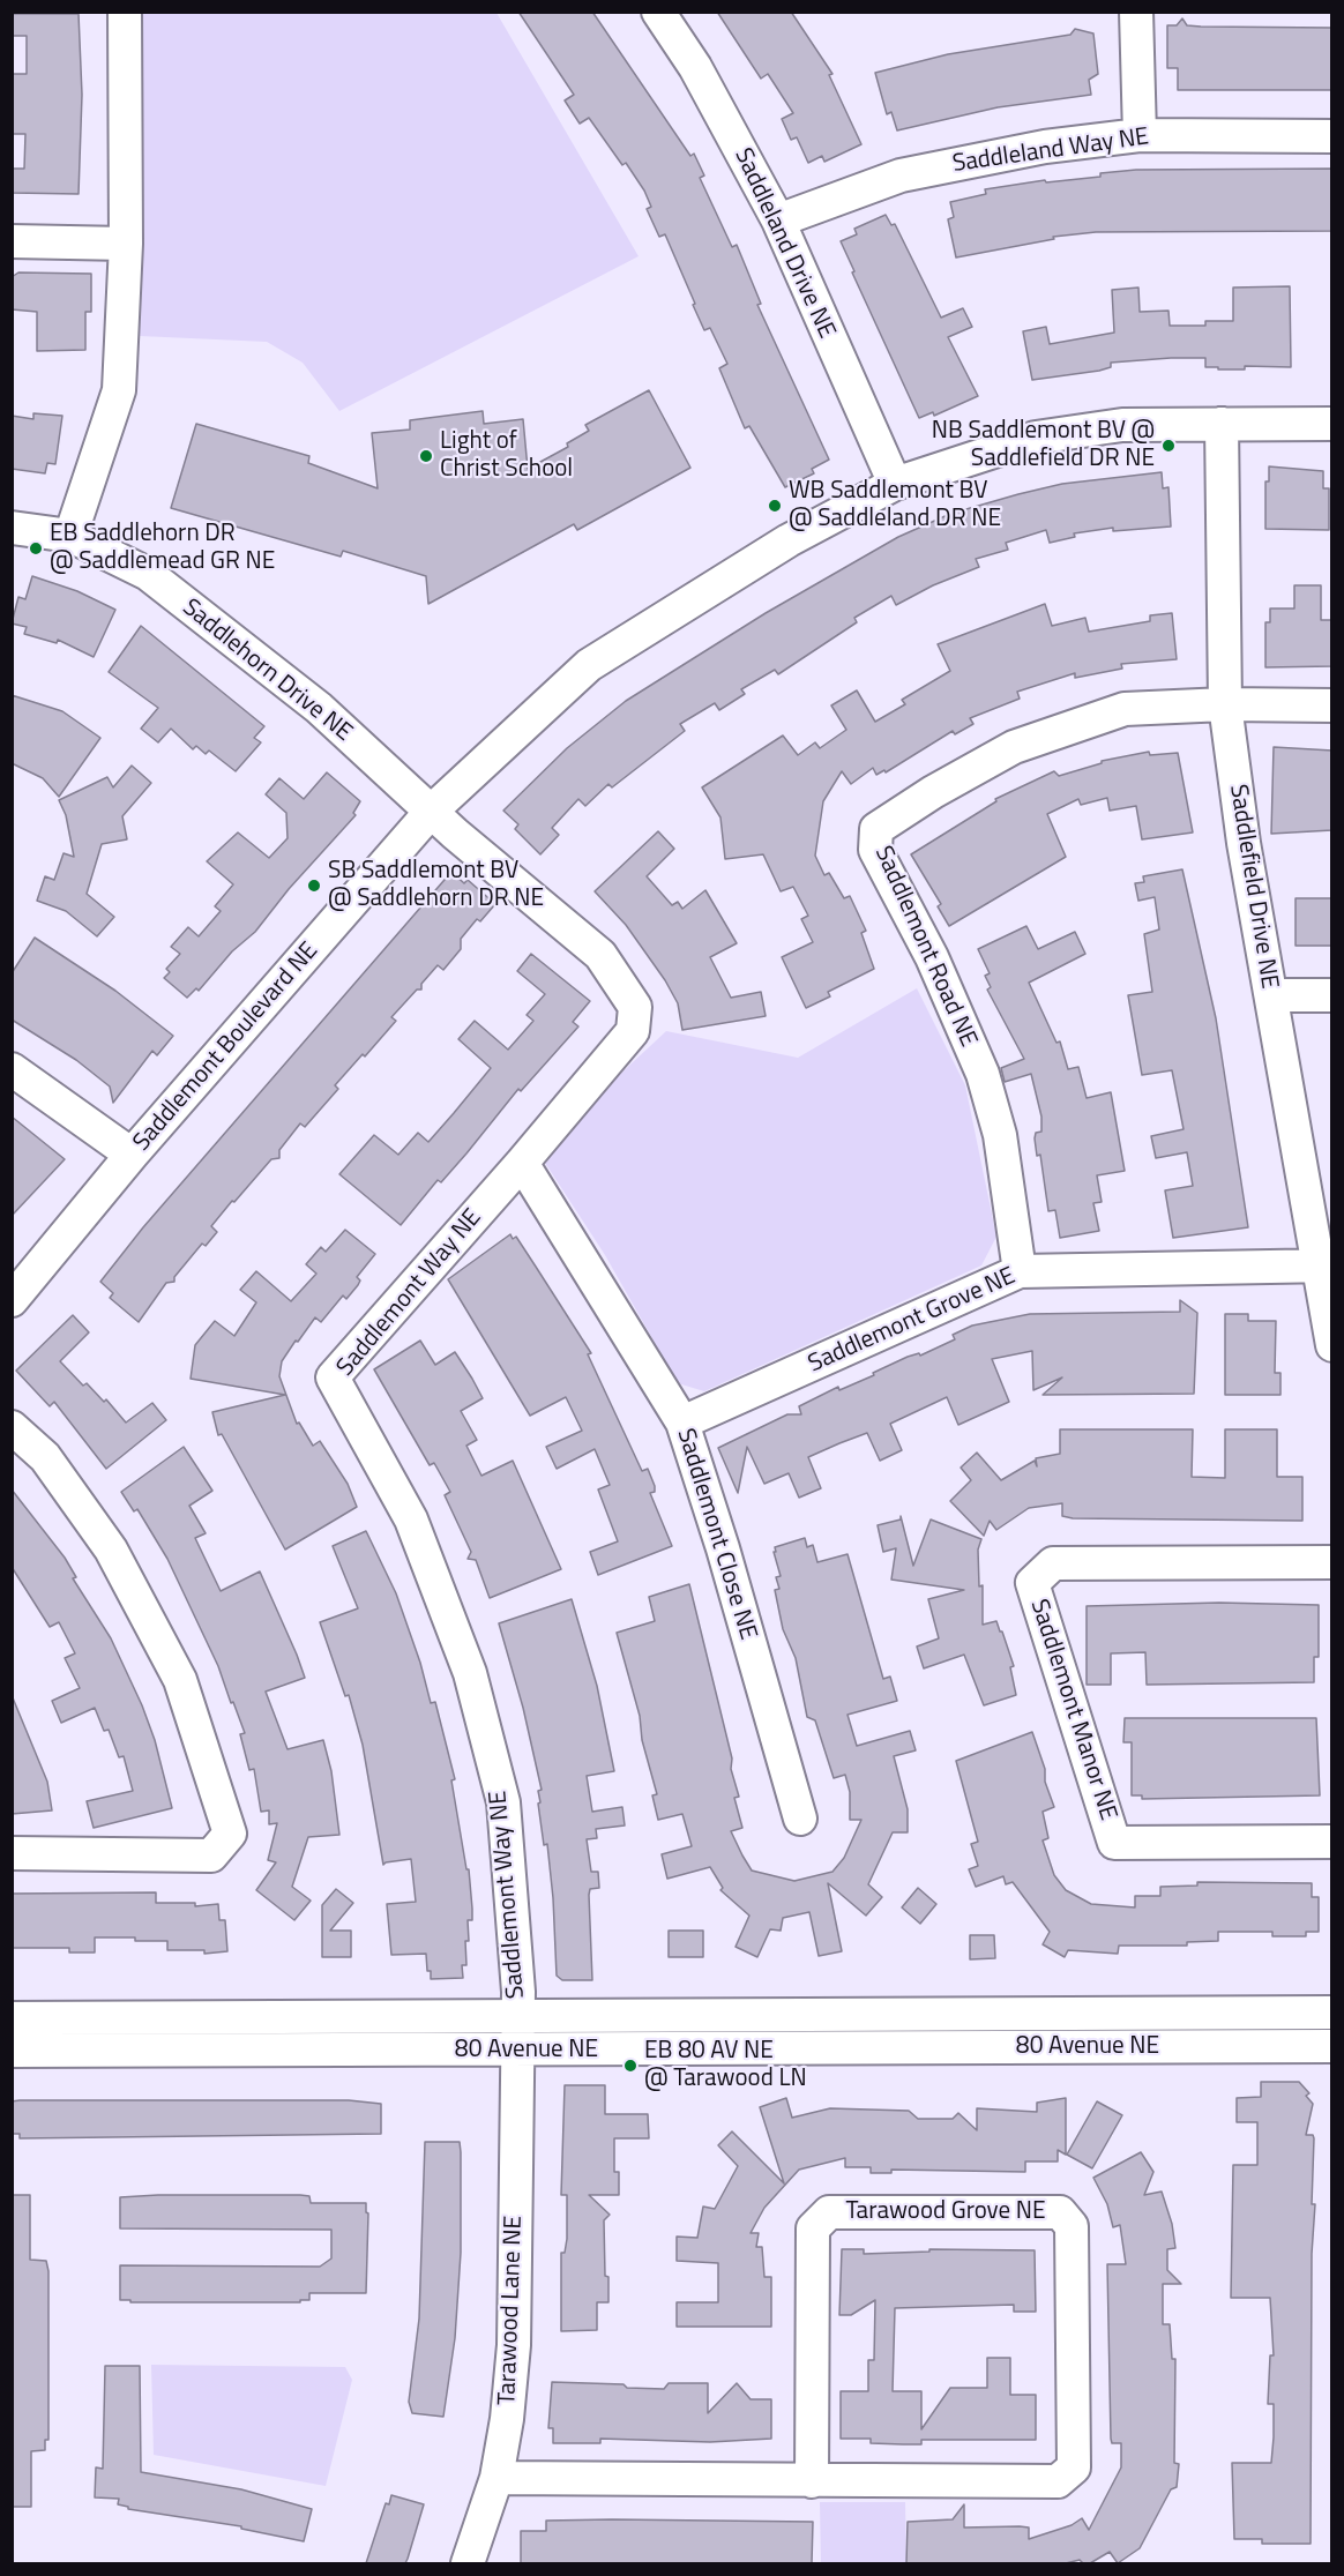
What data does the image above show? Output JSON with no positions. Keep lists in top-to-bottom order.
{
  "streets": {
    "street": [
      "Saddleland Way NE",
      "Saddleland Drive NE",
      "Saddlehorn Drive NE",
      "Saddlefield Drive NE",
      "Saddlemont Road NE",
      "Saddlemont Boulevard NE",
      "Saddlemont Way NE",
      "Saddlemont Grove NE",
      "Saddlemont Close NE",
      "Saddlemont Manor NE",
      "80 Avenue NE",
      "Tarawood Grove NE",
      "Tarawood Lane NE"
    ]
  },
  "crossings": [
    ["Saddleland Way NE", "Saddleland Drive NE"],
    ["Saddleland Drive NE", "Saddlemont Boulevard NE"],
    ["Saddlehorn Drive NE", "Saddlemont Boulevard NE"],
    ["Saddlehorn Drive NE", "Saddlemont Way NE"],
    ["Saddlefield Drive NE", "Saddlemont Road NE"],
    ["Saddlefield Drive NE", "Saddlemont Boulevard NE"],
    ["Saddlefield Drive NE", "Saddlemont Grove NE"],
    ["Saddlemont Road NE", "Saddlemont Grove NE"],
    ["Saddlemont Boulevard NE", "Saddlemont Way NE"],
    ["Saddlemont Way NE", "Saddlemont Close NE"],
    ["Saddlemont Way NE", "80 Avenue NE"],
    ["Saddlemont Way NE", "Tarawood Lane NE"],
    ["Saddlemont Grove NE", "Saddlemont Close NE"],
    ["80 Avenue NE", "Tarawood Lane NE"],
    ["Tarawood Grove NE", "Tarawood Lane NE"]
  ],
  "places": [
    "NB Saddlemont BV @ Saddlefield DR NE",
    "Light of Christ School",
    "WB Saddlemont BV @ Saddleland DR NE",
    "EB Saddlehorn DR @ Saddlemead GR NE",
    "SB Saddlemont BV @ Saddlehorn DR NE",
    "EB 80 AV NE @ Tarawood LN"
  ]
}
